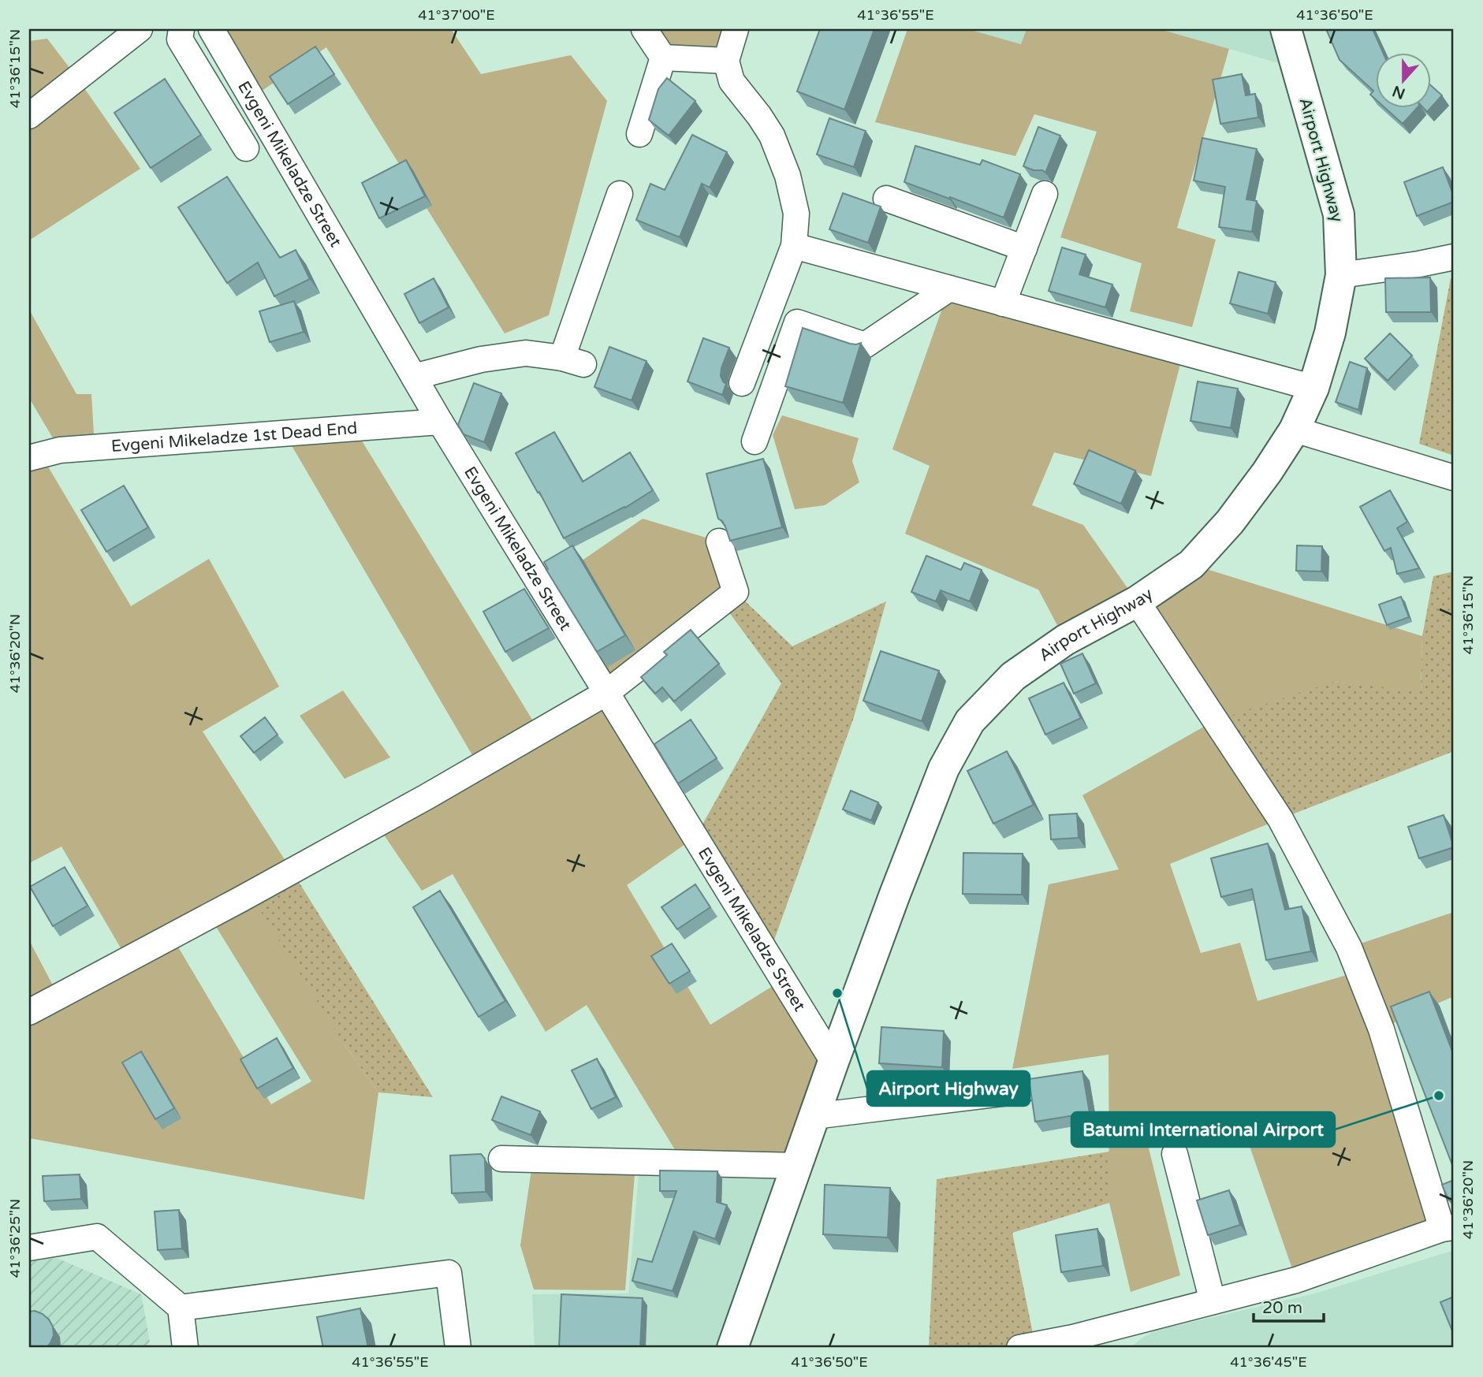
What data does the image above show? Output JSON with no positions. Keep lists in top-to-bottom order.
{
  "streets": {
    "highway": ["Airport Highway"],
    "street": ["Evgeni Mikeladze Street", "Evgeni Mikeladze 1st Dead End"]
  },
  "crossings": [
    ["Airport Highway", "Evgeni Mikeladze Street"],
    ["Evgeni Mikeladze Street", "Evgeni Mikeladze 1st Dead End"]
  ],
  "places": ["Airport Highway", "Batumi International Airport"],
  "scale_bar": "20 m",
  "north": "bottom",
  "coordinates": [
    "41°37'00\"E",
    "41°36'55\"E",
    "41°36'50\"E",
    "41°36'15\"N",
    "41°36'20\"N",
    "41°36'25\"N",
    "41°36'45\"E"
  ]
}
